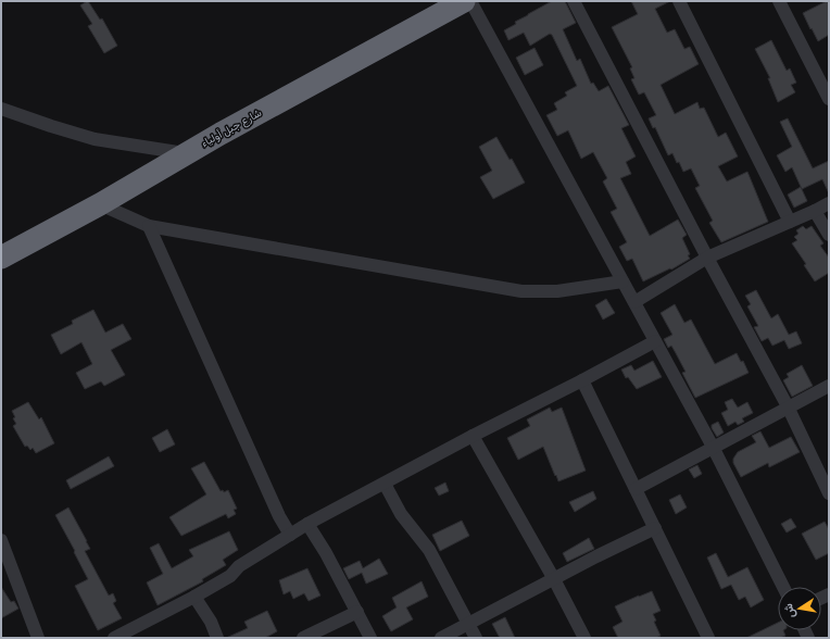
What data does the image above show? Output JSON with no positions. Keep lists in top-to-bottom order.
{
  "streets": {
    "highway": ["شارع جبل أولياء"]
  },
  "north": "left"
}
